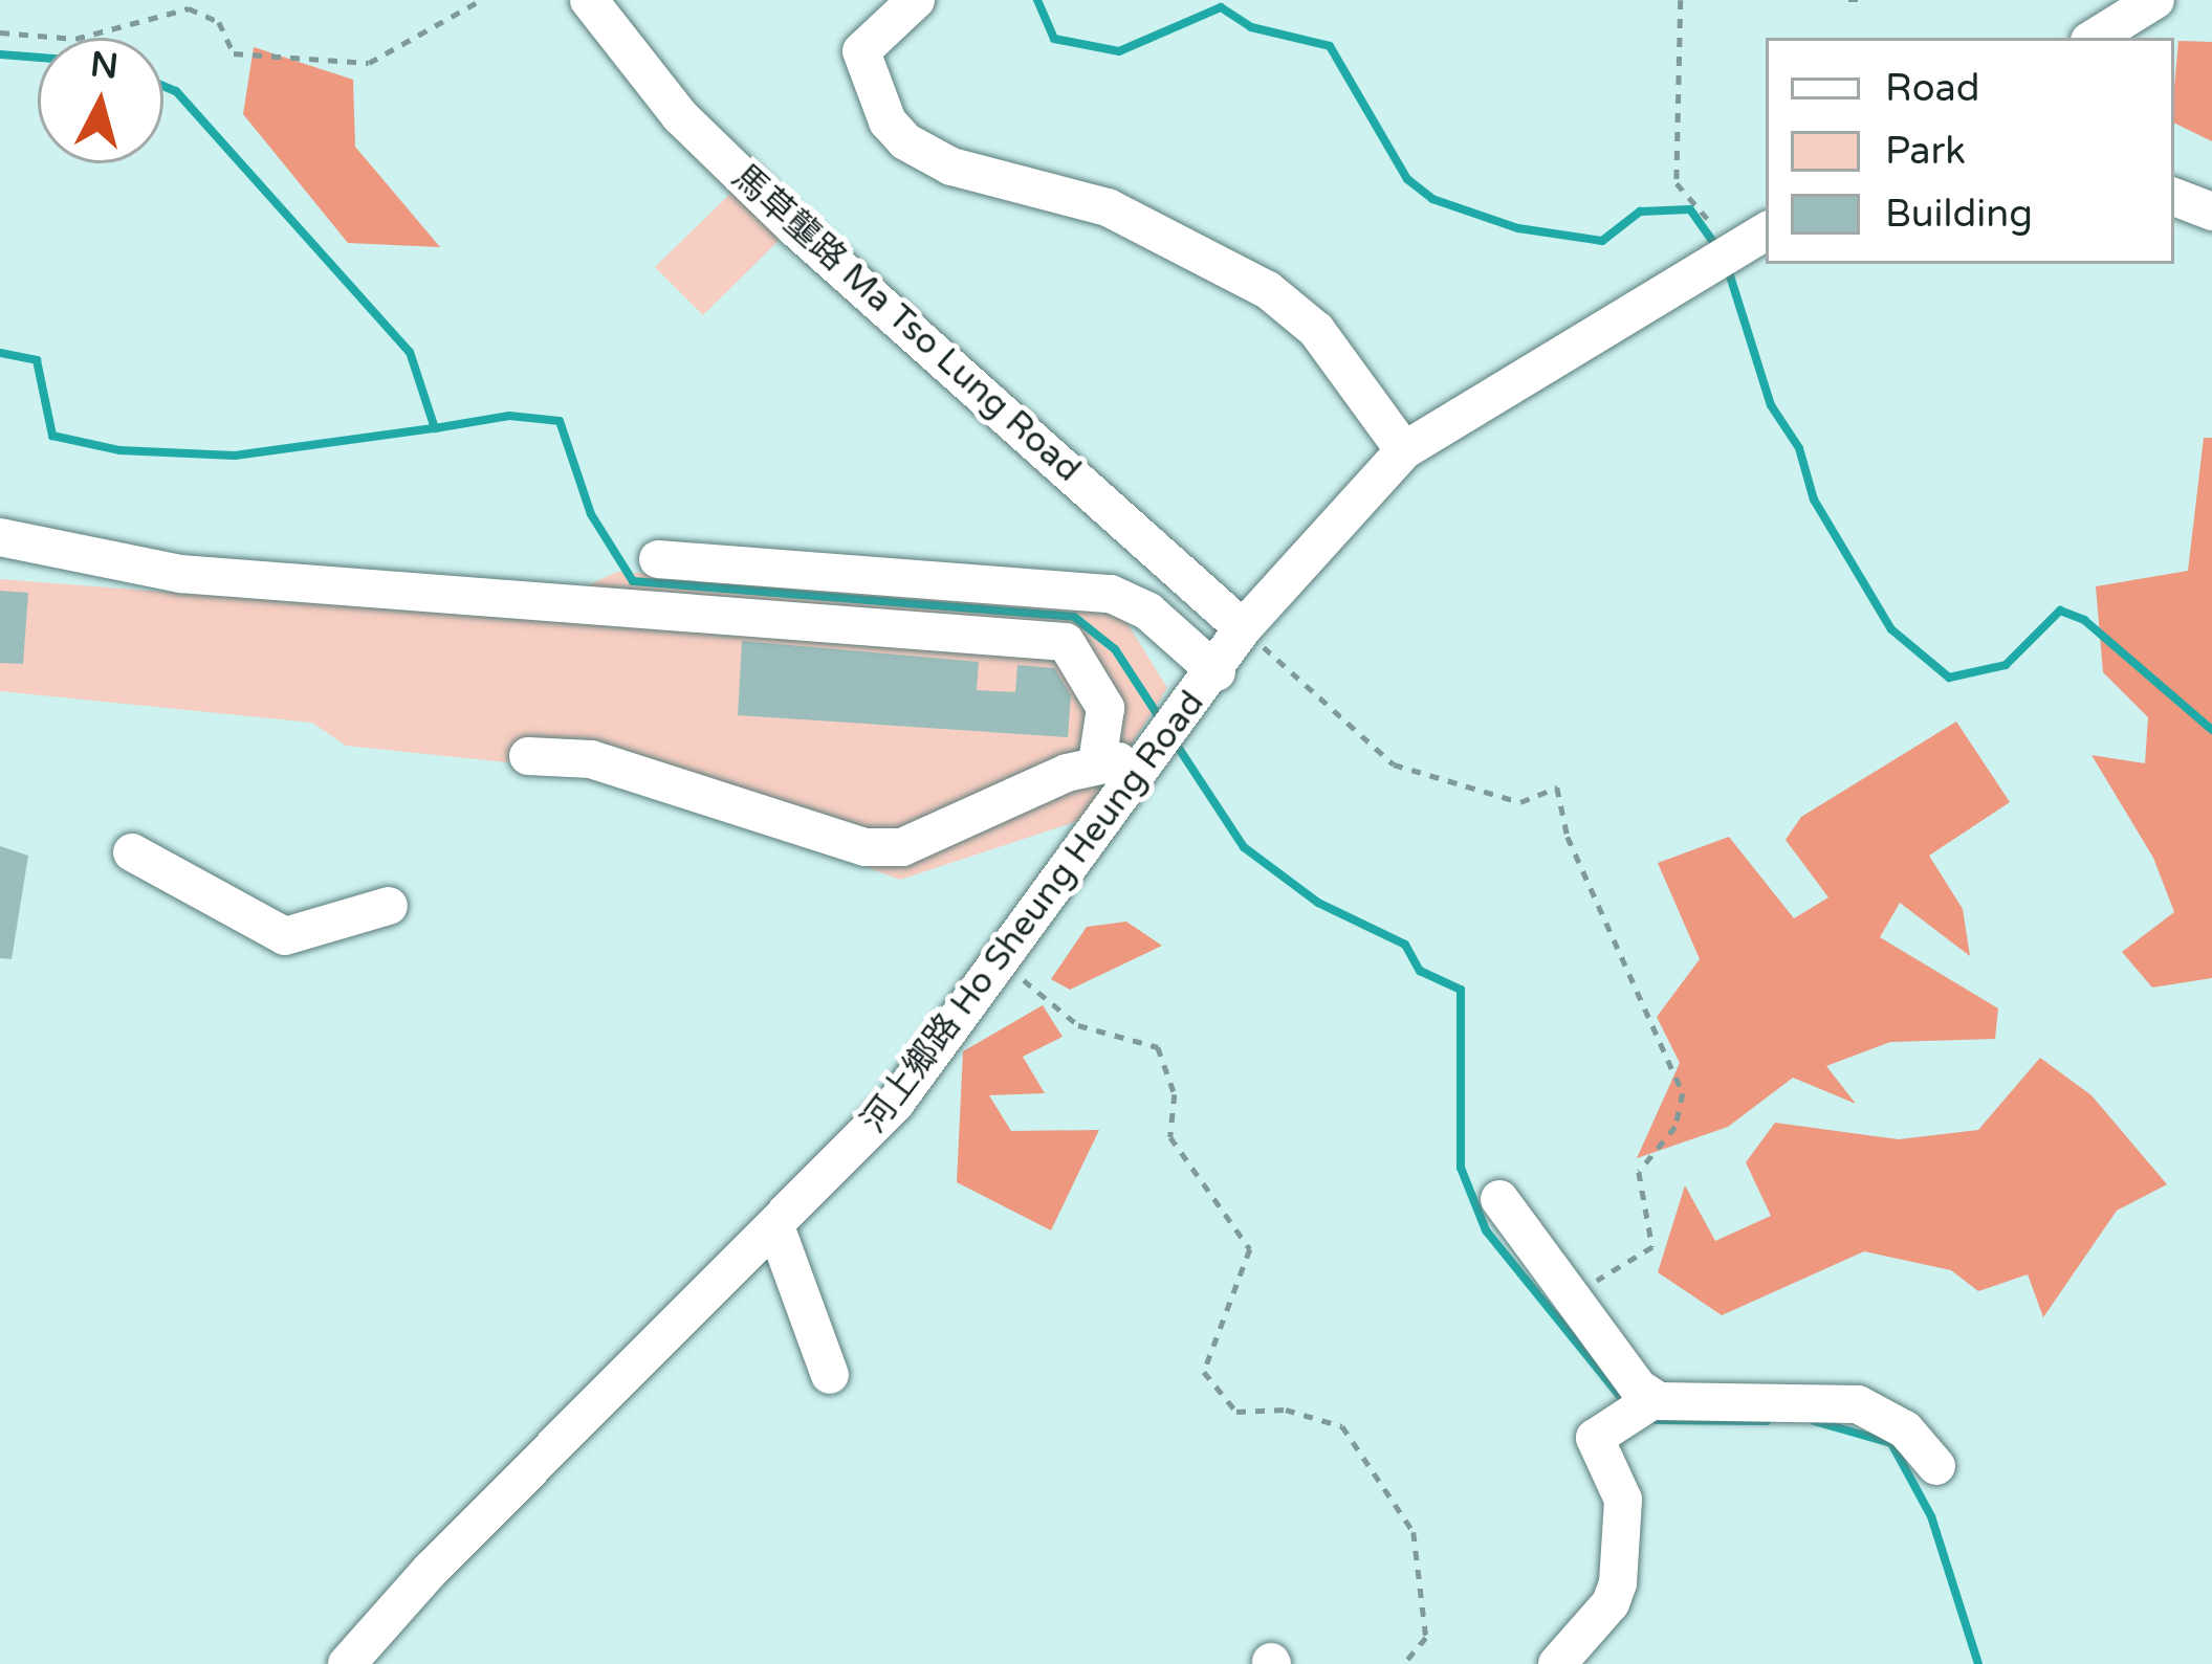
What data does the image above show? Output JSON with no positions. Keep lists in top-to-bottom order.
{
  "streets": {
    "street": ["馬草壟路 Ma Tso Lung Road", "河上鄉路 Ho Sheung Heung Road"]
  },
  "crossings": [
    ["馬草壟路 Ma Tso Lung Road", "河上鄉路 Ho Sheung Heung Road"]
  ],
  "legend": ["Road", "Park", "Building"],
  "north": "top"
}
